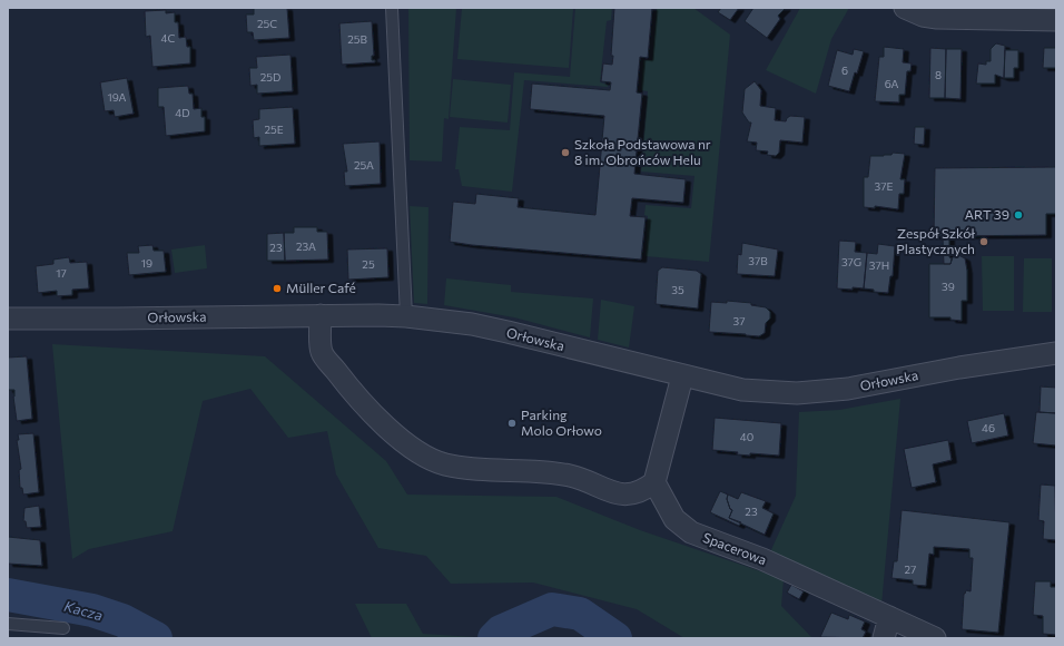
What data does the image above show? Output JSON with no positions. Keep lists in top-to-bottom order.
{
  "streets": {
    "street": ["Orłowska", "Spacerowa"]
  },
  "water": ["Kacza"],
  "places": [
    "Szkoła Podstawowa nr 8 im. Obrońców Helu",
    "ART 39",
    "Zespół Szkół Plastycznych",
    "Müller Café",
    "Parking Molo Orłowo"
  ],
  "house_numbers": [
    "25C",
    "4C",
    "25B",
    "6",
    "8",
    "25D",
    "6A",
    "19A",
    "4D",
    "25E",
    "25A",
    "37E",
    "23A",
    "23",
    "37B",
    "37G",
    "19",
    "25",
    "37H",
    "17",
    "39",
    "35",
    "37",
    "46",
    "40",
    "23",
    "27"
  ]
}
